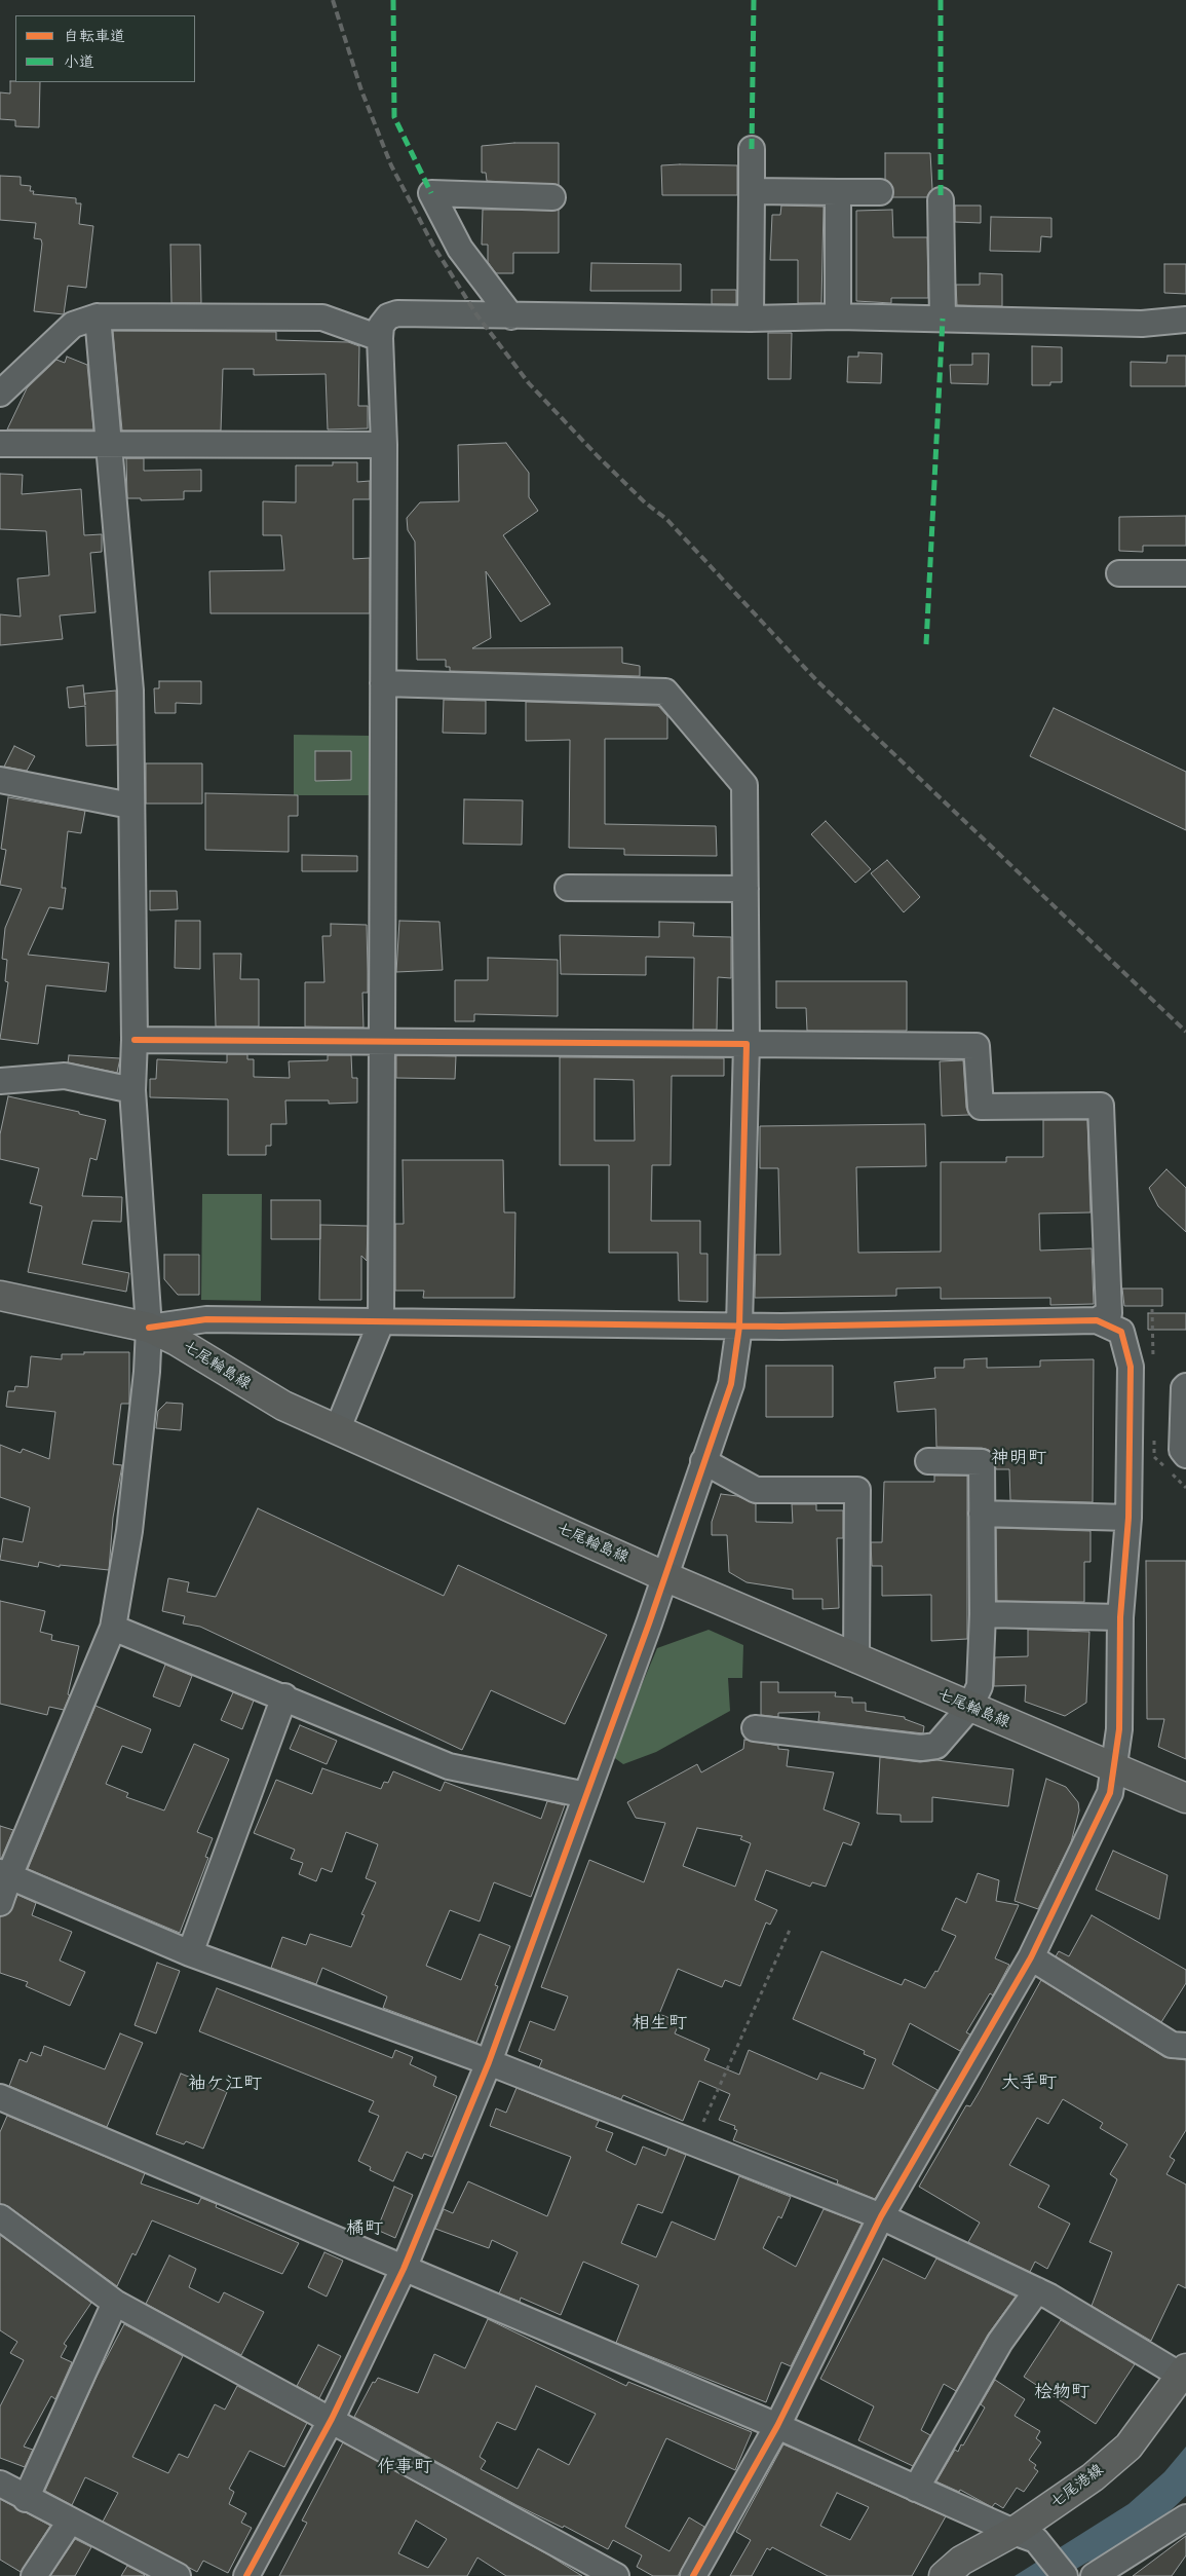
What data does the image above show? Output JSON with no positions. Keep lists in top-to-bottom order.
{
  "streets": {
    "main road": ["七尾輪島線", "七尾港線"]
  },
  "districts": [
    "神明町",
    "相生町",
    "大手町",
    "袖ケ江町",
    "橘町",
    "桧物町",
    "作事町"
  ],
  "legend": ["自転車道", "小道"]
}
